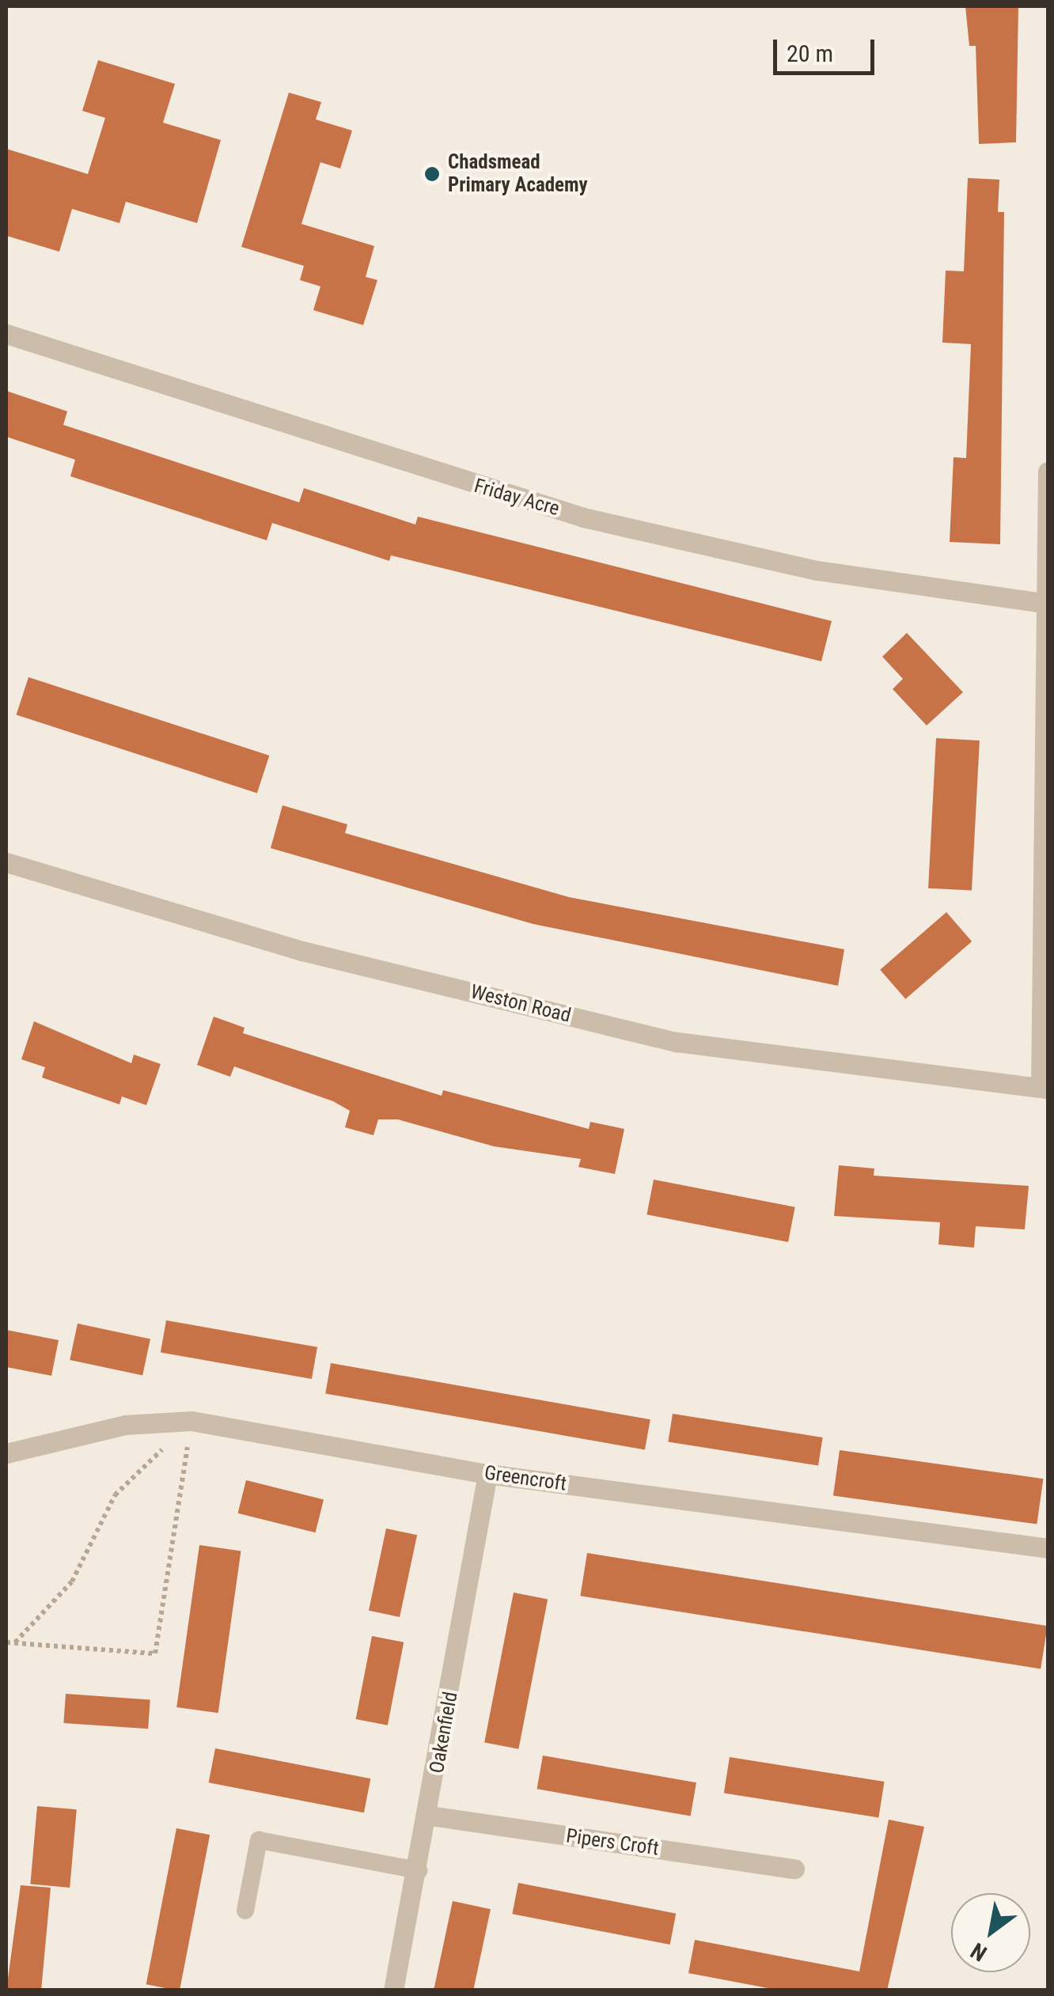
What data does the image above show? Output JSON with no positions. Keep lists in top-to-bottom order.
{
  "streets": {
    "street": [
      "Friday Acre",
      "Weston Road",
      "Greencroft",
      "Oakenfield",
      "Pipers Croft"
    ]
  },
  "crossings": [
    ["Greencroft", "Oakenfield"],
    ["Oakenfield", "Pipers Croft"]
  ],
  "places": ["Chadsmead Primary Academy"],
  "scale_bar": "20 m",
  "north": "bottom left"
}
